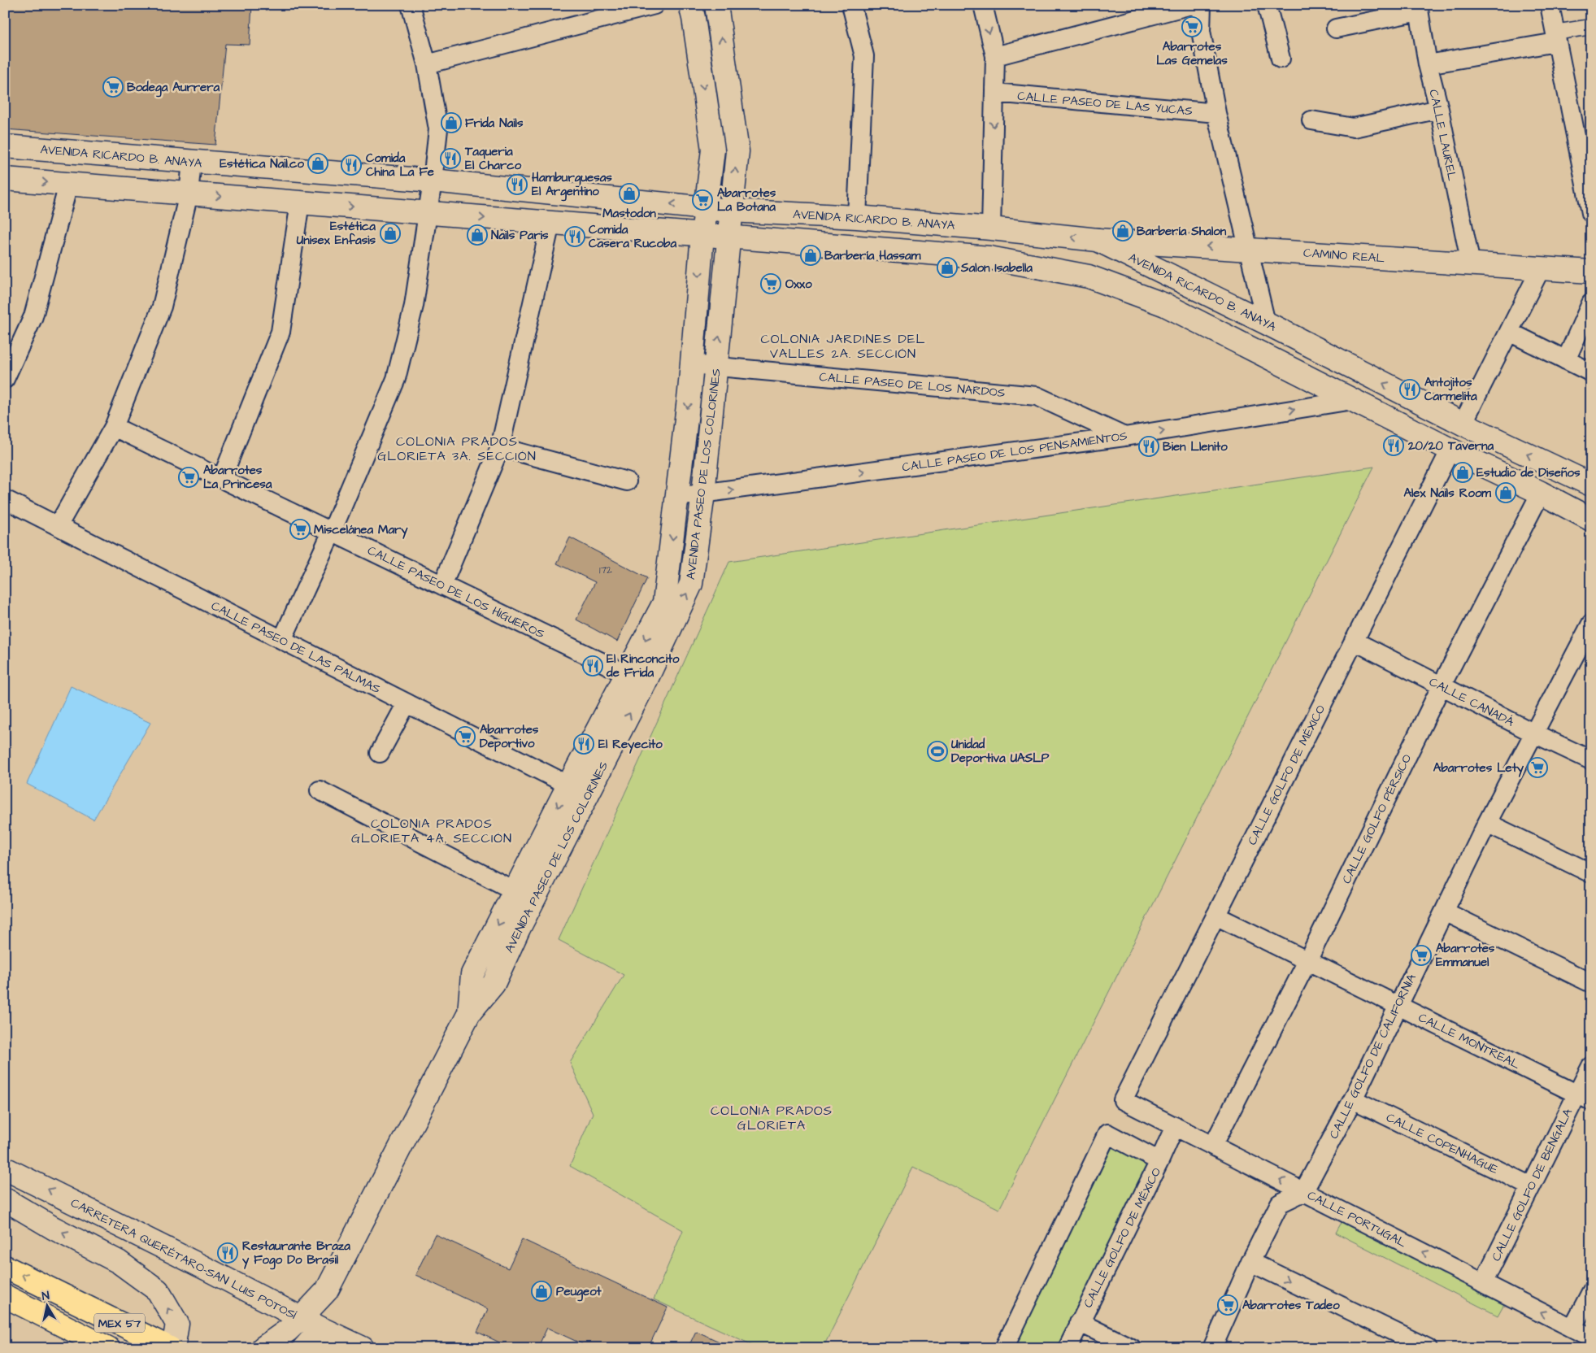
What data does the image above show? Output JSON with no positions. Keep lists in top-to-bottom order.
{
  "streets": {
    "highway": ["MEX 57"],
    "main road": [
      "AVENIDA RICARDO B. ANAYA",
      "CAMINO REAL",
      "AVENIDA PASEO DE LOS COLORINES",
      "CARRETERA QUERÉTARO-SAN LUIS POTOSÍ"
    ],
    "street": [
      "CALLE PASEO DE LAS YUCAS",
      "CALLE LAUREL",
      "CALLE PASEO DE LOS NARDOS",
      "CALLE PASEO DE LOS PENSAMIENTOS",
      "CALLE PASEO DE LOS HIGUEROS",
      "CALLE PASEO DE LAS PALMAS",
      "CALLE CANADÁ",
      "CALLE GOLFO DE MÉXICO",
      "CALLE GOLFO PÉRSICO",
      "CALLE MONTREAL",
      "CALLE GOLFO DE CALIFORNIA",
      "CALLE COPENHAGUE",
      "CALLE GOLFO DE BENGALA",
      "CALLE PORTUGAL"
    ]
  },
  "crossings": [
    ["CALLE LAUREL", "CAMINO REAL"],
    ["AVENIDA RICARDO B. ANAYA", "CAMINO REAL"],
    ["AVENIDA RICARDO B. ANAYA", "AVENIDA PASEO DE LOS COLORINES"],
    ["CALLE PASEO DE LOS NARDOS", "CALLE PASEO DE LOS PENSAMIENTOS"],
    ["CALLE PASEO DE LOS NARDOS", "AVENIDA PASEO DE LOS COLORINES"],
    ["CALLE PASEO DE LOS PENSAMIENTOS", "AVENIDA PASEO DE LOS COLORINES"],
    ["AVENIDA PASEO DE LOS COLORINES", "CALLE PASEO DE LOS HIGUEROS"],
    ["AVENIDA PASEO DE LOS COLORINES", "CALLE PASEO DE LAS PALMAS"],
    ["AVENIDA PASEO DE LOS COLORINES", "CARRETERA QUERÉTARO-SAN LUIS POTOSÍ"],
    ["CALLE CANADÁ", "CALLE GOLFO DE MÉXICO"],
    ["CALLE CANADÁ", "CALLE GOLFO PÉRSICO"],
    ["CALLE CANADÁ", "CALLE GOLFO DE CALIFORNIA"],
    ["CALLE GOLFO DE MÉXICO", "CALLE MONTREAL"],
    ["CALLE GOLFO DE MÉXICO", "CALLE PORTUGAL"],
    ["CALLE GOLFO PÉRSICO", "CALLE MONTREAL"],
    ["CALLE GOLFO PÉRSICO", "CALLE PORTUGAL"],
    ["CALLE MONTREAL", "CALLE GOLFO DE CALIFORNIA"],
    ["CALLE MONTREAL", "CALLE GOLFO DE BENGALA"],
    ["CALLE GOLFO DE CALIFORNIA", "CALLE COPENHAGUE"],
    ["CALLE GOLFO DE CALIFORNIA", "CALLE PORTUGAL"],
    ["CALLE COPENHAGUE", "CALLE GOLFO DE BENGALA"],
    ["CALLE GOLFO DE BENGALA", "CALLE PORTUGAL"]
  ],
  "one_way": ["CALLE PASEO DE LOS PENSAMIENTOS", "CARRETERA QUERÉTARO-SAN LUIS POTOSÍ"],
  "districts": [
    "COLONIA JARDINES DEL VALLES 2A. SECCIÓN",
    "COLONIA PRADOS GLORIETA 3A. SECCIÓN",
    "COLONIA PRADOS GLORIETA 4A. SECCIÓN",
    "COLONIA PRADOS GLORIETA"
  ],
  "places": {
    "supermarket": [
      "Abarrotes Las Gemelas",
      "Bodega Aurrera",
      "Abarrotes La Botana",
      "Oxxo",
      "Abarrotes La Princesa",
      "Miscelánea Mary",
      "Abarrotes Deportivo",
      "Abarrotes Lety",
      "Abarrotes Emmanuel",
      "Abarrotes Tadeo"
    ],
    "shop": [
      "Frida Nails",
      "Estética Nail.co",
      "Mastodon",
      "Barbería Shalon",
      "Estética Unisex Enfasis",
      "Nails Paris",
      "Barbería Hassam",
      "Salon Isabella",
      "Estudio de Diseños",
      "Alex Nails Room",
      "Peugeot"
    ],
    "restaurant": [
      "Taqueria El Charco",
      "Comida China La Fe",
      "Hamburguesas El Argentino",
      "Comida Casera Rucoba",
      "Antojitos Carmelita",
      "20/20 Taverna",
      "Bien Llenito",
      "El Rinconcito de Frida",
      "El Reyecito",
      "Restaurante Braza y Fogo Do Brasil"
    ],
    "sports": ["Unidad Deportiva UASLP"]
  },
  "house_numbers": ["172"],
  "north": "top"
}
